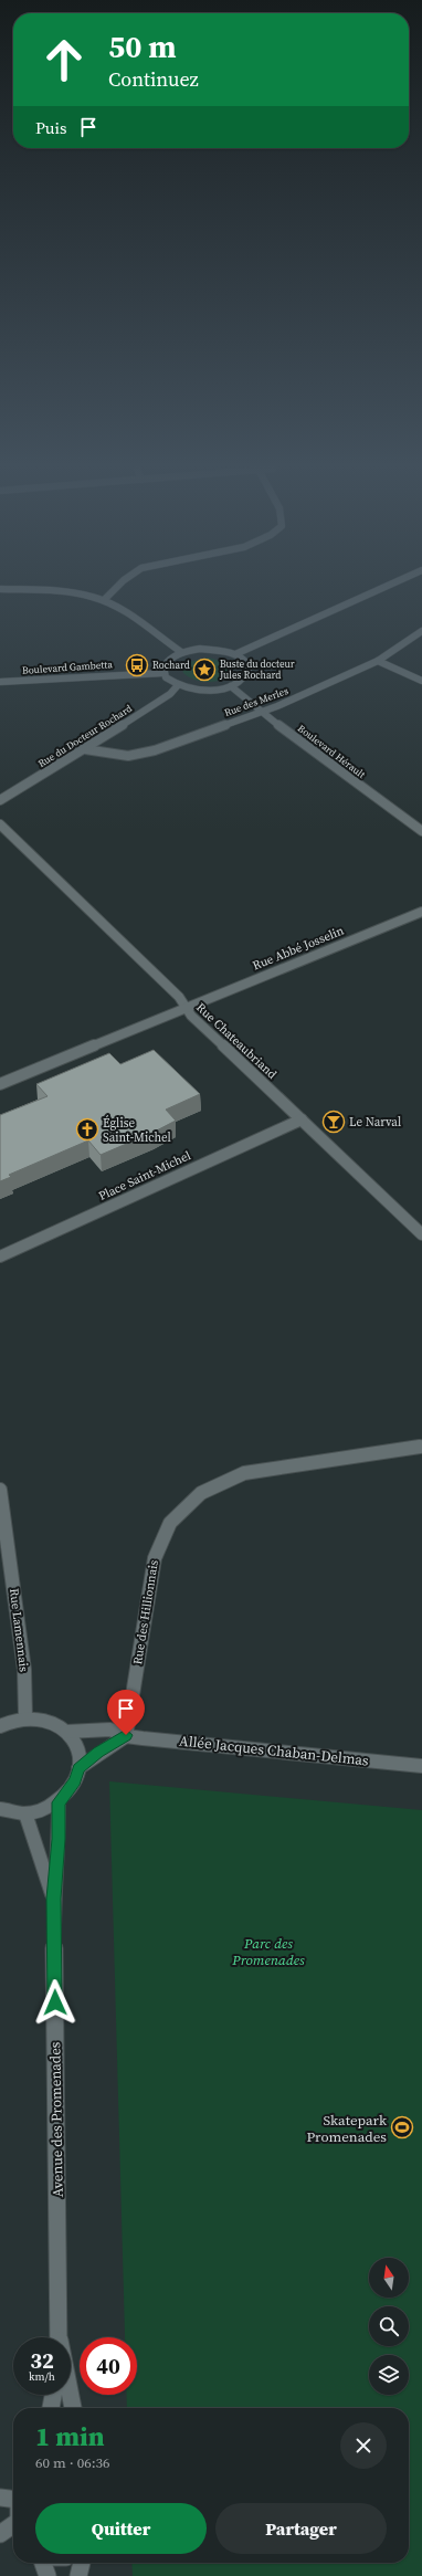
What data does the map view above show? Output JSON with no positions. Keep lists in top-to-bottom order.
{
  "streets": {
    "street": [
      "Boulevard Gambetta",
      "Rue des Merles",
      "Rue du Docteur Rochard",
      "Boulevard Hérault",
      "Rue Abbé Josselin",
      "Rue Chateaubriand",
      "Place Saint-Michel",
      "Rue des Hillionnais",
      "Rue Lamennais",
      "Allée Jacques Chaban-Delmas",
      "Avenue des Promenades"
    ]
  },
  "crossings": [
    ["Rue des Merles", "Rue du Docteur Rochard"],
    ["Rue des Merles", "Boulevard Hérault"],
    ["Rue Abbé Josselin", "Rue Chateaubriand"],
    ["Rue Chateaubriand", "Place Saint-Michel"],
    ["Rue des Hillionnais", "Allée Jacques Chaban-Delmas"]
  ],
  "parks": ["Parc des Promenades"],
  "places": {
    "bus stop": ["Rochard"],
    "place": ["Buste du docteur Jules Rochard"],
    "bar": ["Le Narval"],
    "church": ["Église Saint-Michel"],
    "sports": ["Skatepark Promenades"]
  },
  "north": "top",
  "page": {
    "turn": ["50 m", "Continuez"],
    "then": "Puis",
    "speed": "32 km/h",
    "limit": "40",
    "heading": ["1 min", "60 m · 06:36"],
    "buttons": ["Quitter", "Partager"]
  }
}
